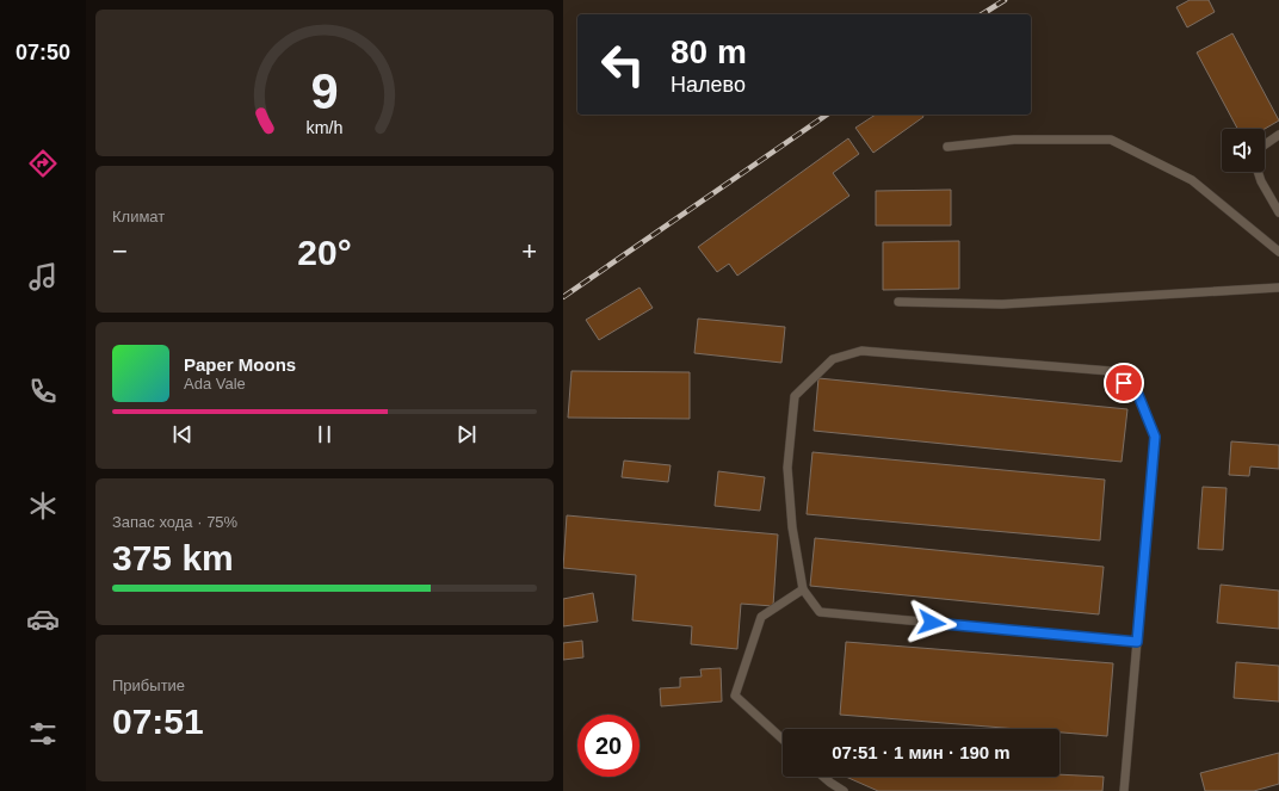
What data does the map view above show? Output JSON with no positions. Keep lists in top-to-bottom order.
{
  "page": {
    "tabs": "07:50",
    "turn": ["80 m", "Налево"],
    "tile": [
      "Климат",
      ["Запас хода · 75%", "375 km"],
      ["Прибытие", "07:51"]
    ],
    "heat": ["−", "20°", "+"],
    "song": ["Paper Moons", "Ada Vale"],
    "limit": "20",
    "trip": "07:51 · 1 мин · 190 m",
    "gauge": ["9", "km/h"]
  }
}
